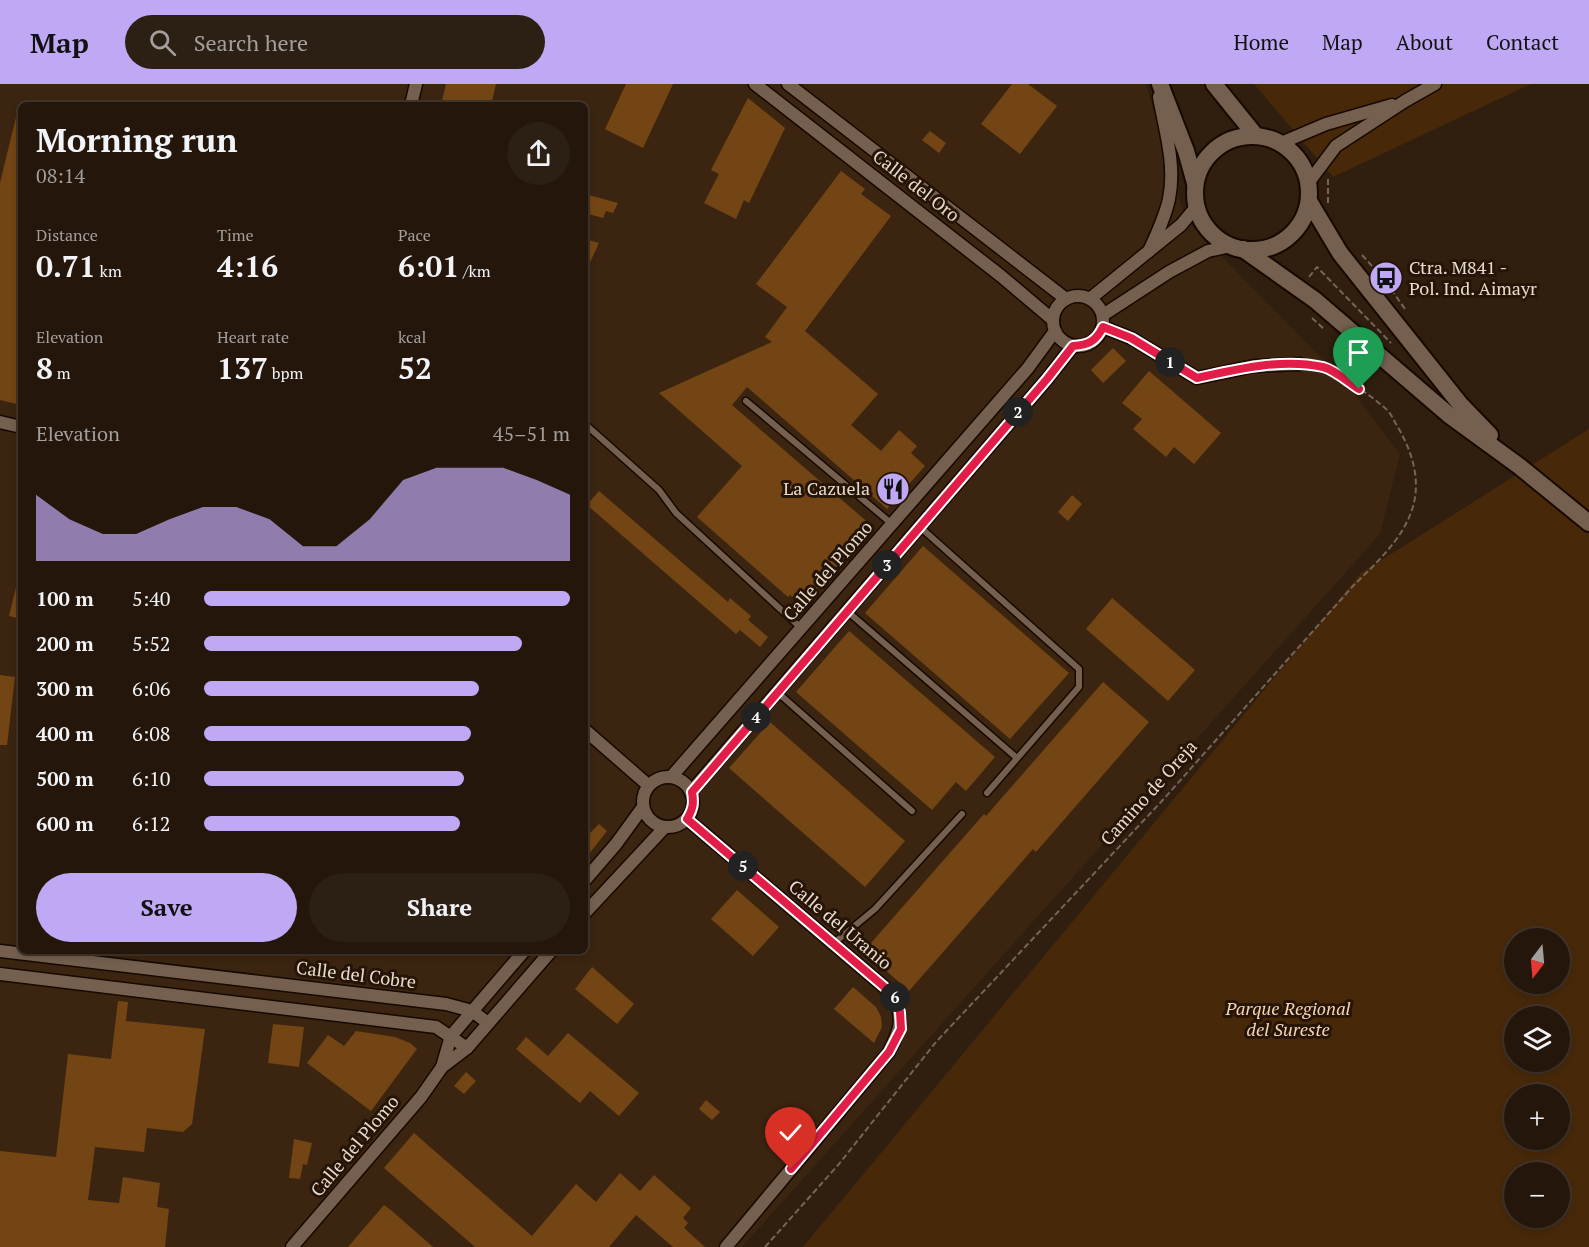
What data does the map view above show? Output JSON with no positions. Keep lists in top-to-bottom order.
{
  "streets": {
    "street": [
      "Calle del Oro",
      "Calle del Plomo",
      "Calle del Uranio",
      "Calle del Cobre"
    ],
    "path": ["Camino de Oreja"]
  },
  "crossings": [
    ["Calle del Oro", "Calle del Plomo"],
    ["Calle del Plomo", "Calle del Uranio"],
    ["Calle del Plomo", "Calle del Cobre"]
  ],
  "parks": ["Parque Regional del Sureste"],
  "places": {
    "bus stop": ["Ctra. M841 - Pol. Ind. Aimayr"],
    "restaurant": ["La Cazuela"]
  },
  "north": "bottom",
  "page": {
    "header": "Map",
    "search": "Search here",
    "nav": [
      "Home",
      "Map",
      "About",
      "Contact"
    ],
    "heading": ["Morning run", "08:14"],
    "stats": [
      ["Distance", "0.71 km"],
      ["Time", "4:16"],
      ["Pace", "6:01 /km"],
      ["Elevation", "8 m"],
      ["Heart rate", "137 bpm"],
      ["kcal", "52"]
    ],
    "pins": [
      "1",
      "2",
      "3",
      "4",
      "5",
      "6"
    ],
    "chart": ["Elevation", "45–51 m"],
    "list": [
      {
        "name": "100 m",
        "note": "5:40"
      },
      {
        "name": "200 m",
        "note": "5:52"
      },
      {
        "name": "300 m",
        "note": "6:06"
      },
      {
        "name": "400 m",
        "note": "6:08"
      },
      {
        "name": "500 m",
        "note": "6:10"
      },
      {
        "name": "600 m",
        "note": "6:12"
      }
    ],
    "buttons": ["Save", "Share"],
    "map_buttons": ["+", "−"]
  }
}
